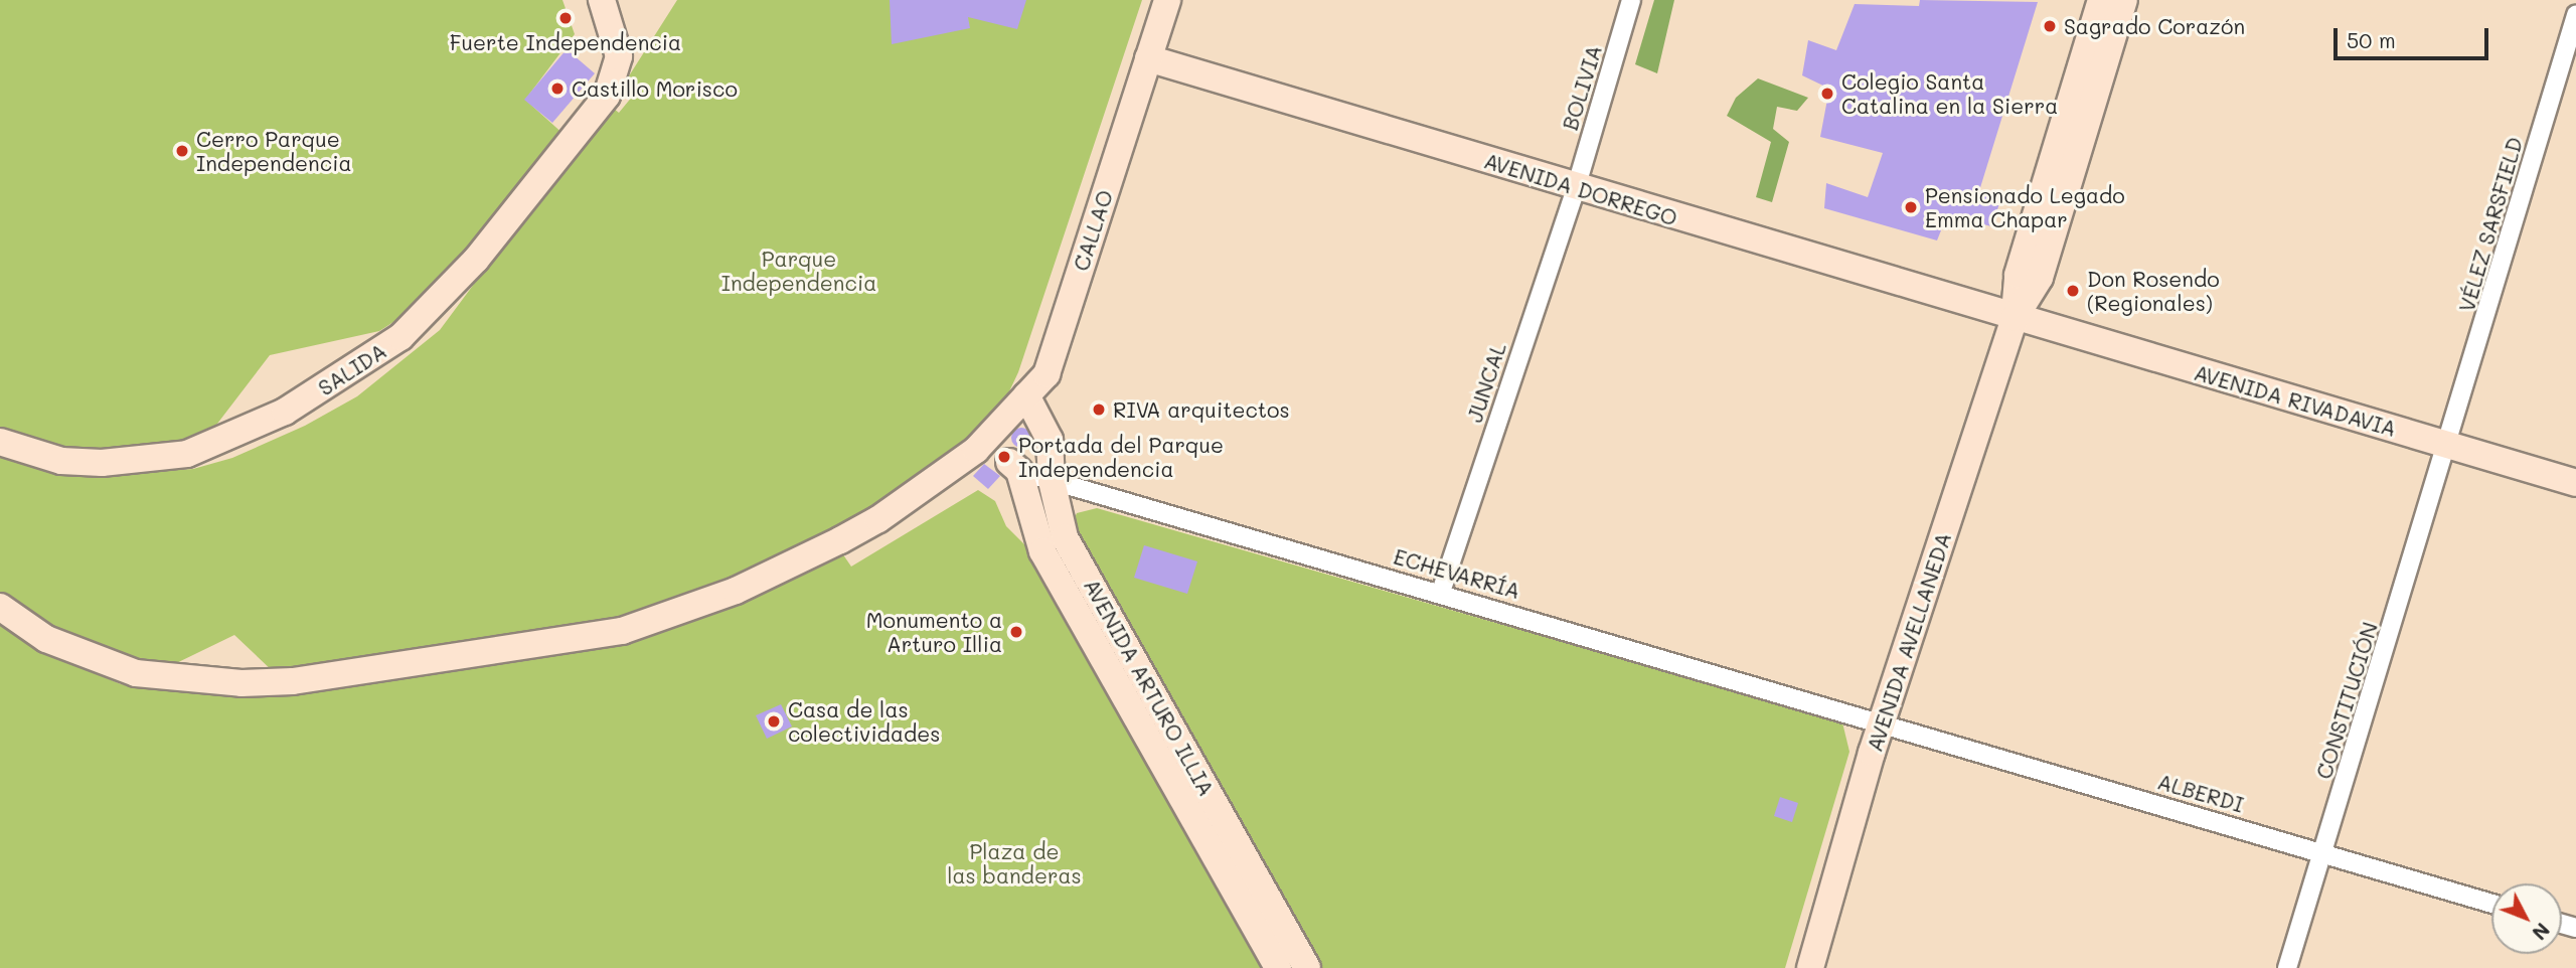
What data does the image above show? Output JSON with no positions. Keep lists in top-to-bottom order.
{
  "streets": {
    "street": [
      "BOLIVIA",
      "AVENIDA DORREGO",
      "VÉLEZ SARSFIELD",
      "CALLAO",
      "SALIDA",
      "JUNCAL",
      "AVENIDA RIVADAVIA",
      "ECHEVARRÍA",
      "AVENIDA AVELLANEDA",
      "AVENIDA ARTURO ILLIA",
      "CONSTITUCIÓN",
      "ALBERDI"
    ]
  },
  "crossings": [
    ["BOLIVIA", "AVENIDA DORREGO"],
    ["BOLIVIA", "JUNCAL"],
    ["AVENIDA DORREGO", "CALLAO"],
    ["AVENIDA DORREGO", "JUNCAL"],
    ["AVENIDA DORREGO", "AVENIDA RIVADAVIA"],
    ["AVENIDA DORREGO", "AVENIDA AVELLANEDA"],
    ["VÉLEZ SARSFIELD", "AVENIDA RIVADAVIA"],
    ["VÉLEZ SARSFIELD", "CONSTITUCIÓN"],
    ["CALLAO", "ECHEVARRÍA"],
    ["CALLAO", "AVENIDA ARTURO ILLIA"],
    ["JUNCAL", "ECHEVARRÍA"],
    ["AVENIDA RIVADAVIA", "AVENIDA AVELLANEDA"],
    ["AVENIDA RIVADAVIA", "CONSTITUCIÓN"],
    ["ECHEVARRÍA", "AVENIDA AVELLANEDA"],
    ["ECHEVARRÍA", "AVENIDA ARTURO ILLIA"],
    ["ECHEVARRÍA", "ALBERDI"],
    ["AVENIDA AVELLANEDA", "ALBERDI"],
    ["CONSTITUCIÓN", "ALBERDI"]
  ],
  "parks": ["Parque Independencia", "Plaza de las banderas"],
  "places": [
    "Fuerte Independencia",
    "Sagrado Corazón",
    "Castillo Morisco",
    "Colegio Santa Catalina en la Sierra",
    "Cerro Parque Independencia",
    "Pensionado Legado Emma Chapar",
    "Don Rosendo (Regionales)",
    "RIVA arquitectos",
    "Portada del Parque Independencia",
    "Monumento a Arturo Illia",
    "Casa de las colectividades"
  ],
  "scale_bar": "50 m",
  "north": "bottom right"
}
